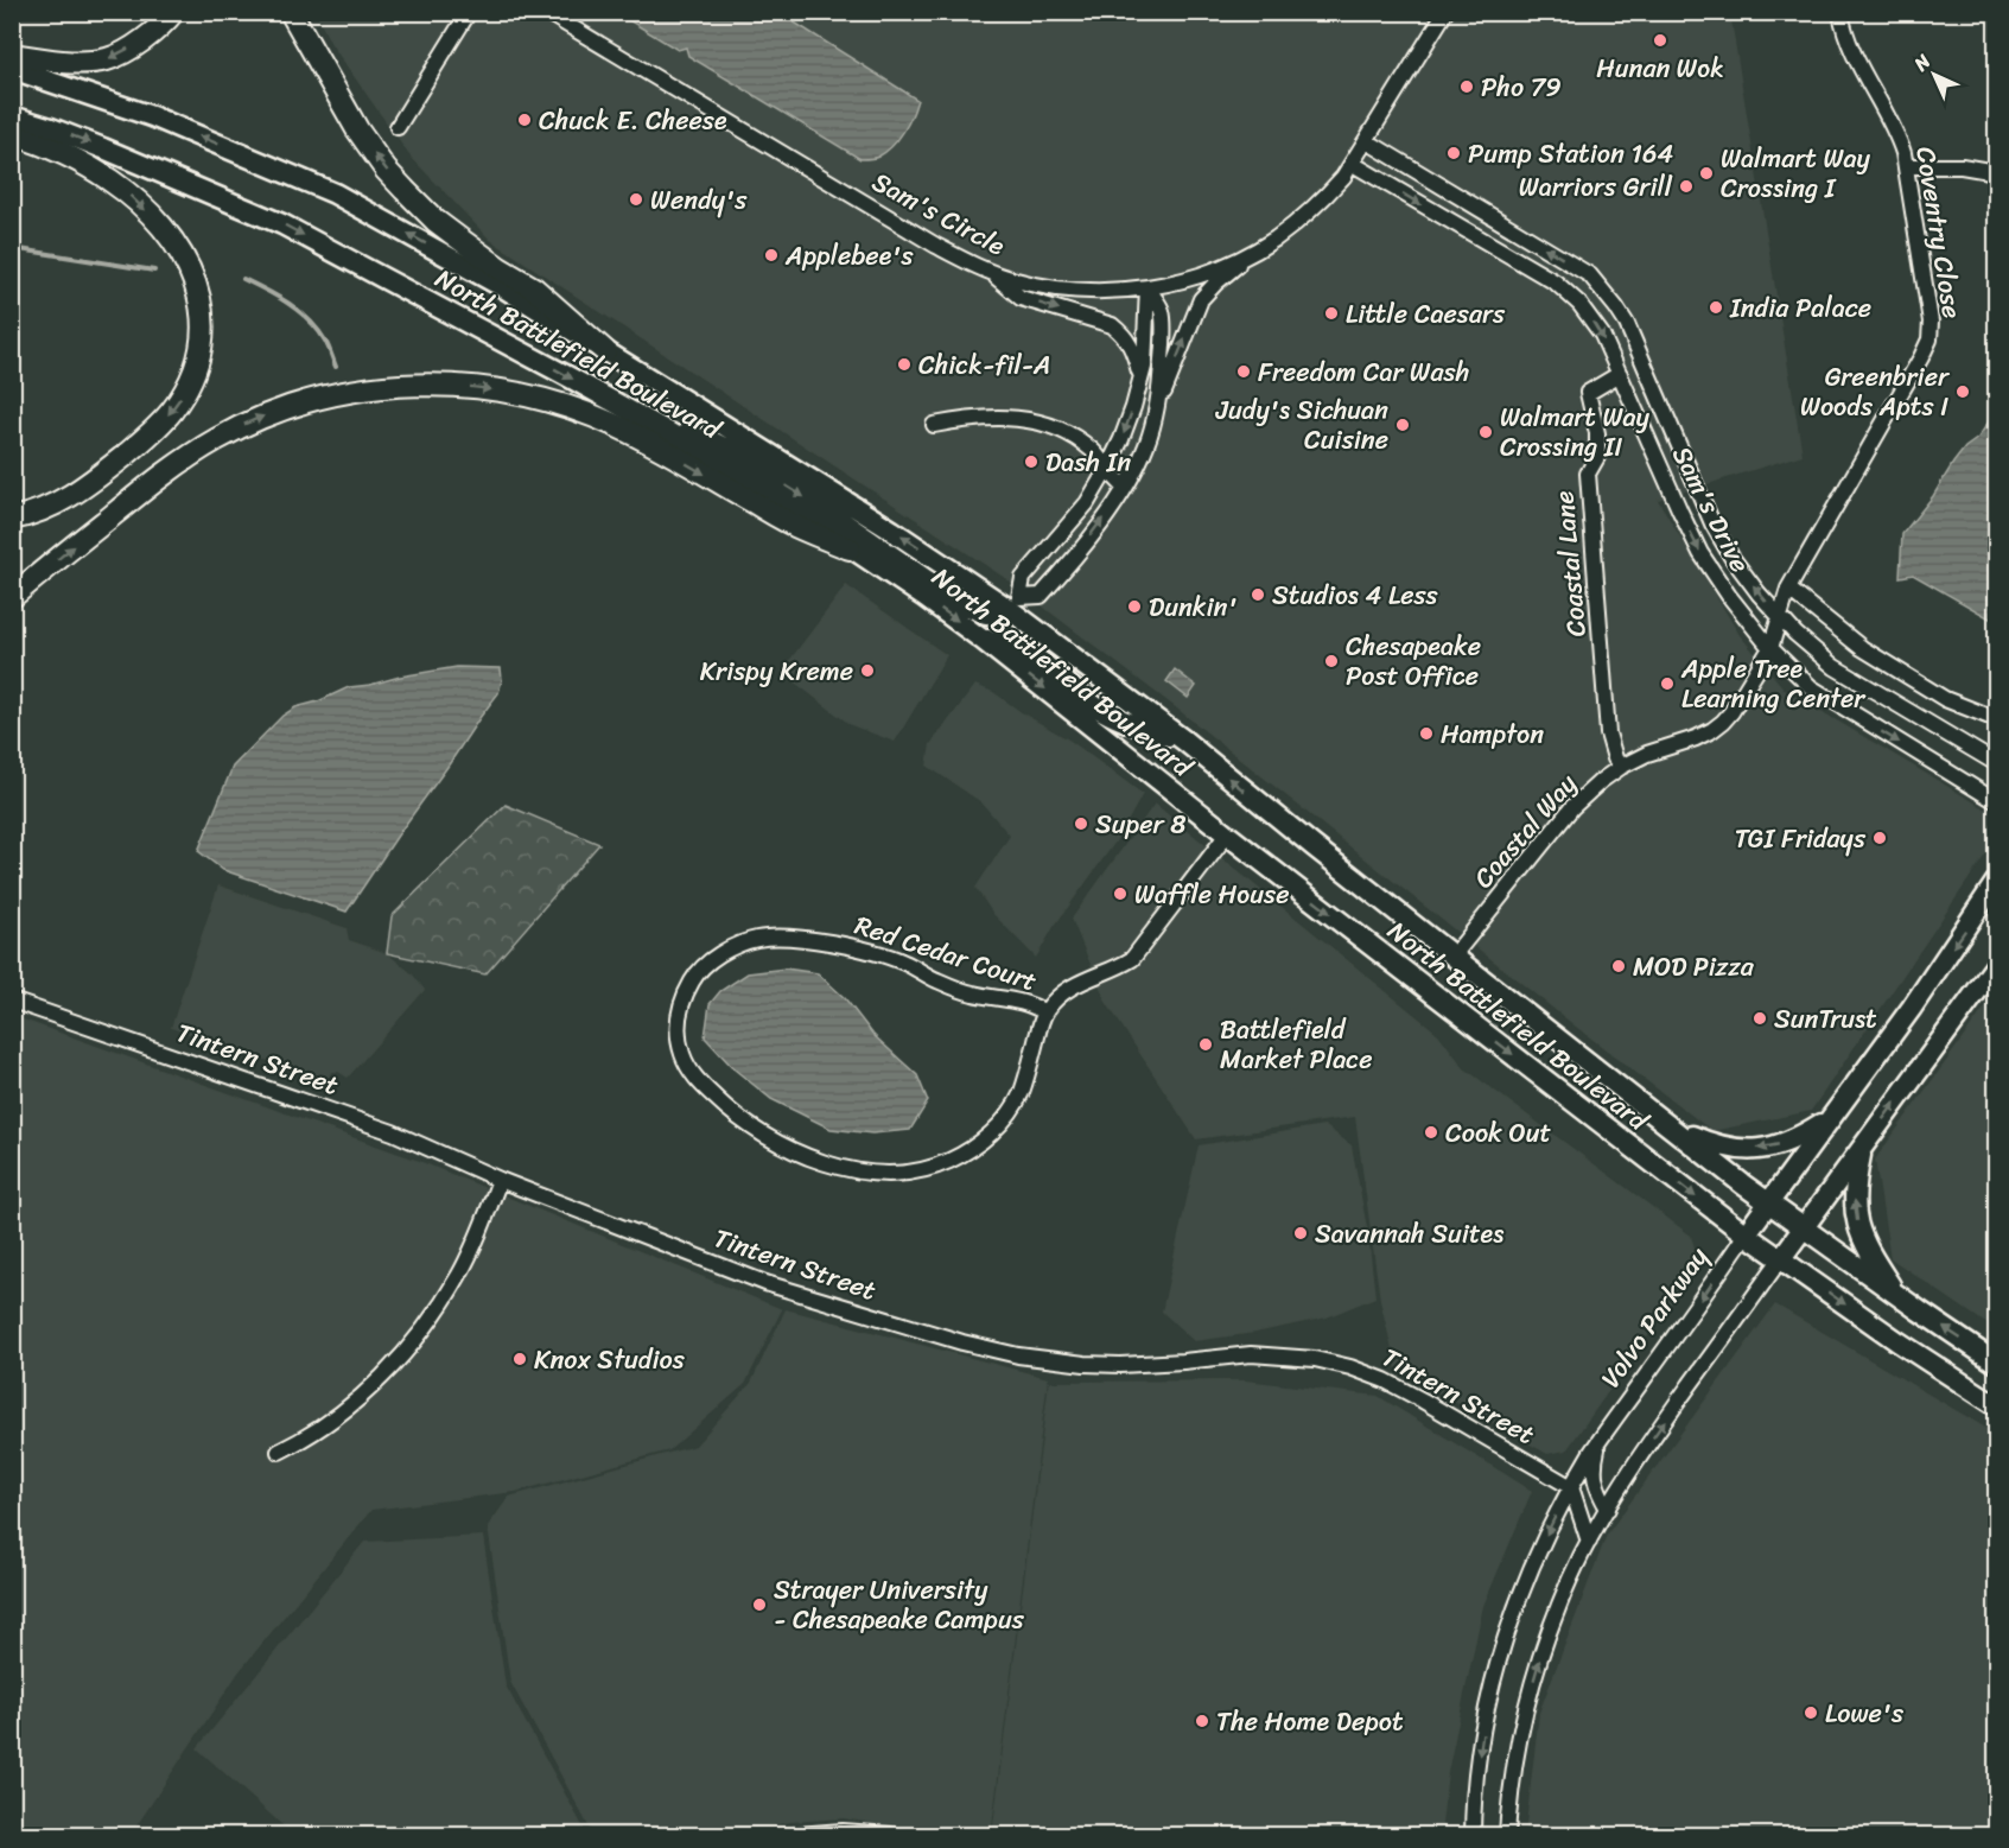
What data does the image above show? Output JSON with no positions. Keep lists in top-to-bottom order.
{
  "streets": {
    "main road": ["North Battlefield Boulevard", "Volvo Parkway"],
    "street": [
      "Sam's Circle",
      "Coventry Close",
      "Sam's Drive",
      "Coastal Lane",
      "Coastal Way",
      "Red Cedar Court",
      "Tintern Street"
    ]
  },
  "crossings": [
    ["Sam's Circle", "Sam's Drive"],
    ["Coventry Close", "Sam's Drive"],
    ["Coventry Close", "Coastal Way"],
    ["North Battlefield Boulevard", "Coastal Way"],
    ["North Battlefield Boulevard", "Red Cedar Court"],
    ["North Battlefield Boulevard", "Volvo Parkway"],
    ["Sam's Drive", "Coastal Lane"],
    ["Sam's Drive", "Coastal Way"],
    ["Coastal Lane", "Coastal Way"],
    ["Tintern Street", "Volvo Parkway"]
  ],
  "one_way": ["Volvo Parkway"],
  "places": [
    "Hunan Wok",
    "Pho 79",
    "Chuck E. Cheese",
    "Pump Station 164",
    "Walmart Way Crossing I",
    "Warriors Grill",
    "Wendy's",
    "Applebee's",
    "India Palace",
    "Little Caesars",
    "Chick-fil-A",
    "Freedom Car Wash",
    "Greenbrier Woods Apts I",
    "Judy's Sichuan Cuisine",
    "Walmart Way Crossing II",
    "Dash In",
    "Studios 4 Less",
    "Dunkin'",
    "Chesapeake Post Office",
    "Krispy Kreme",
    "Apple Tree Learning Center",
    "Hampton",
    "Super 8",
    "TGI Fridays",
    "Waffle House",
    "MOD Pizza",
    "SunTrust",
    "Battlefield Market Place",
    "Cook Out",
    "Savannah Suites",
    "Knox Studios",
    "Strayer University - Chesapeake Campus",
    "Lowe's",
    "The Home Depot"
  ],
  "north": "top left"
}
